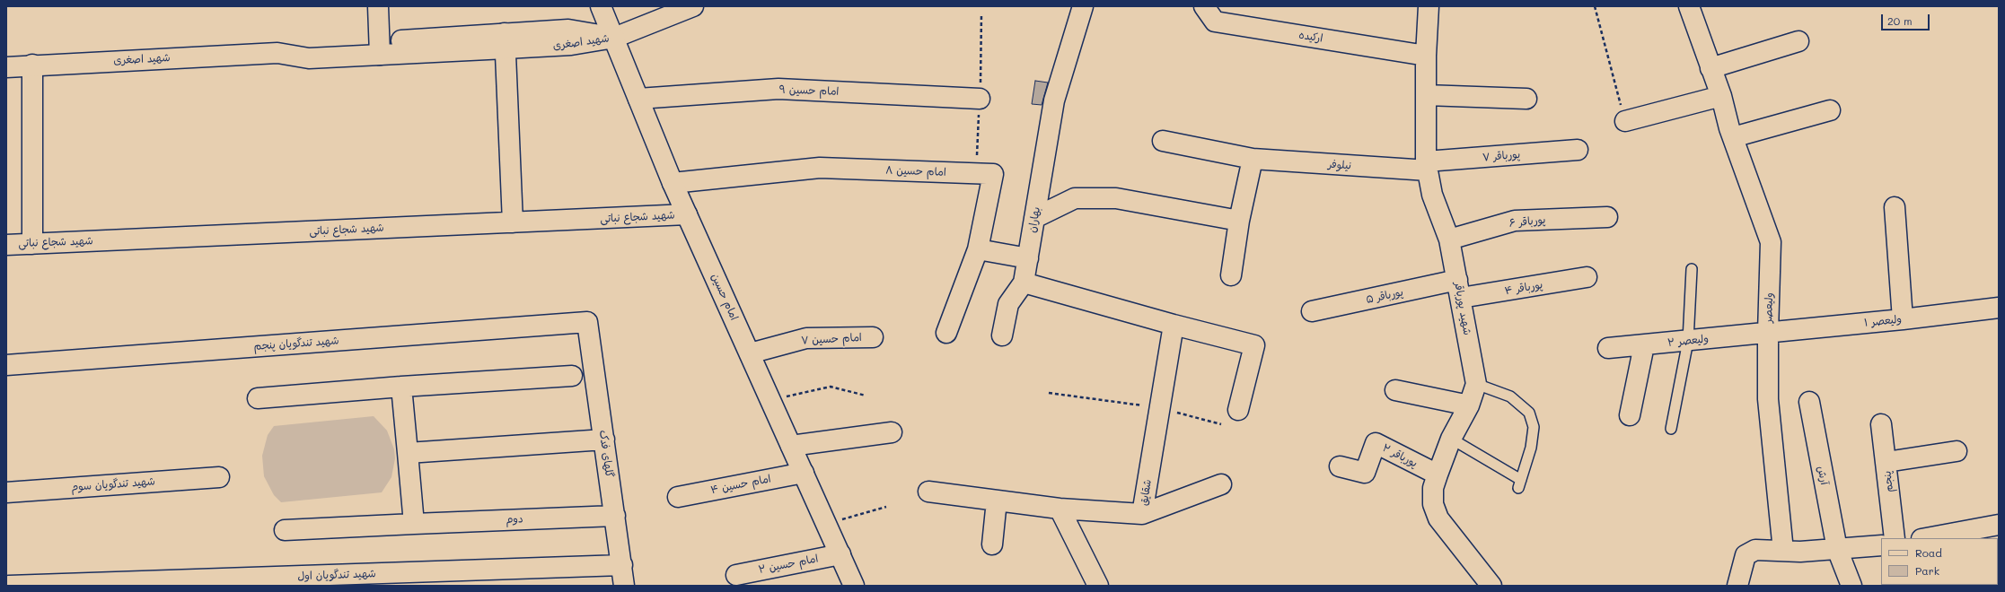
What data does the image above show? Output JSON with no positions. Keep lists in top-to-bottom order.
{
  "streets": {
    "street": [
      "ارکیده",
      "شهید اصغری",
      "امام حسین ۹",
      "پورباقر ۷",
      "نیلوفر",
      "امام حسین ۸",
      "شهید شجاع نباتی",
      "بهاران",
      "پورباقر ۶",
      "پورباقر ۴",
      "پورباقر ۵",
      "امام حسین",
      "ولیعصر",
      "شهید پورباقر",
      "ولیعصر ۱",
      "امام حسین ۷",
      "ولیعصر ۲",
      "شهید تندگویان پنجم",
      "گلهای فدک",
      "پورباقر ۲",
      "آرش",
      "پنجم",
      "شهید تندگویان سوم",
      "امام حسین ۴",
      "شقایق",
      "دوم",
      "امام حسین ۲",
      "شهید تندگویان اول"
    ]
  },
  "crossings": [
    ["ارکیده", "شهید پورباقر"],
    ["شهید اصغری", "امام حسین"],
    ["امام حسین ۹", "امام حسین"],
    ["پورباقر ۷", "نیلوفر"],
    ["پورباقر ۷", "شهید پورباقر"],
    ["نیلوفر", "شهید پورباقر"],
    ["امام حسین ۸", "امام حسین"],
    ["شهید شجاع نباتی", "امام حسین"],
    ["پورباقر ۶", "شهید پورباقر"],
    ["پورباقر ۴", "پورباقر ۵"],
    ["پورباقر ۴", "شهید پورباقر"],
    ["پورباقر ۵", "شهید پورباقر"],
    ["امام حسین", "امام حسین ۷"],
    ["امام حسین", "امام حسین ۴"],
    ["امام حسین", "امام حسین ۲"],
    ["ولیعصر", "ولیعصر ۱"],
    ["ولیعصر", "ولیعصر ۲"],
    ["شهید پورباقر", "پورباقر ۲"],
    ["ولیعصر ۱", "ولیعصر ۲"],
    ["شهید تندگویان پنجم", "گلهای فدک"],
    ["گلهای فدک", "دوم"],
    ["گلهای فدک", "شهید تندگویان اول"]
  ],
  "legend": ["Road", "Park"],
  "scale_bar": "20 m"
}
